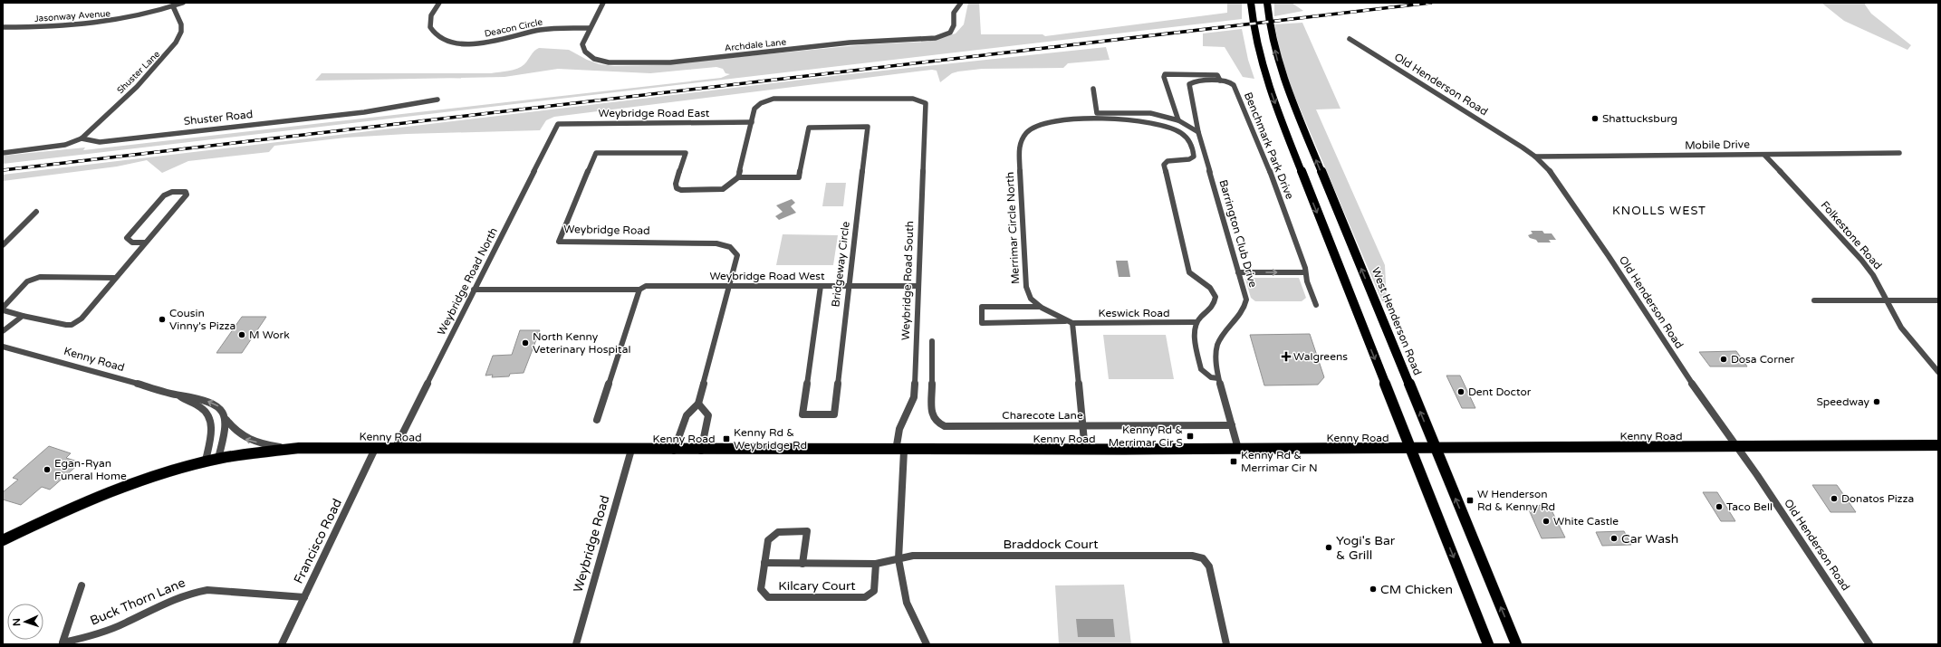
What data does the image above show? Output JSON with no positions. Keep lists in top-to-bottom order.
{
  "streets": {
    "main road": ["West Henderson Road", "Kenny Road"],
    "street": [
      "Jasonway Avenue",
      "Deacon Circle",
      "Archdale Lane",
      "Shuster Lane",
      "Old Henderson Road",
      "Weybridge Road East",
      "Shuster Road",
      "Mobile Drive",
      "Benchmark Park Drive",
      "Merrimar Circle North",
      "Weybridge Road",
      "Barrington Club Drive",
      "Folkestone Road",
      "Bridgeway Circle",
      "Weybridge Road West",
      "Weybridge Road South",
      "Weybridge Road North",
      "Keswick Road",
      "Charecote Lane",
      "Francisco Road",
      "Braddock Court",
      "Kilcary Court",
      "Buck Thorn Lane"
    ]
  },
  "crossings": [
    ["Jasonway Avenue", "Shuster Lane"],
    ["Deacon Circle", "Archdale Lane"],
    ["Shuster Lane", "Shuster Road"],
    ["Old Henderson Road", "Mobile Drive"],
    ["Old Henderson Road", "Kenny Road"],
    ["Weybridge Road East", "Weybridge Road South"],
    ["Weybridge Road East", "Weybridge Road North"],
    ["Mobile Drive", "Folkestone Road"],
    ["Benchmark Park Drive", "Barrington Club Drive"],
    ["Merrimar Circle North", "Keswick Road"],
    ["Weybridge Road", "Bridgeway Circle"],
    ["Weybridge Road", "Weybridge Road West"],
    ["Weybridge Road", "Kenny Road"],
    ["Barrington Club Drive", "Kenny Road"],
    ["Barrington Club Drive", "Charecote Lane"],
    ["Bridgeway Circle", "Weybridge Road West"],
    ["Weybridge Road West", "Weybridge Road South"],
    ["Weybridge Road West", "Weybridge Road North"],
    ["Weybridge Road South", "Kenny Road"],
    ["Weybridge Road South", "Braddock Court"],
    ["Weybridge Road South", "Kilcary Court"],
    ["Weybridge Road North", "Kenny Road"],
    ["West Henderson Road", "Kenny Road"],
    ["Kenny Road", "Francisco Road"],
    ["Francisco Road", "Buck Thorn Lane"],
    ["Braddock Court", "Kilcary Court"]
  ],
  "districts": ["KNOLLS WEST"],
  "places": {
    "other": [
      "Shattucksburg",
      "Cousin Vinny's Pizza",
      "M Work",
      "North Kenny Veterinary Hospital",
      "Dosa Corner",
      "Dent Doctor",
      "Speedway",
      "Egan-Ryan Funeral Home",
      "Donatos Pizza",
      "Taco Bell",
      "White Castle",
      "Car Wash",
      "Yogi's Bar & Grill",
      "CM Chicken"
    ],
    "health": ["Walgreens"],
    "transit": [
      "Kenny Rd & Merrimar Cir S",
      "Kenny Rd & Weybridge Rd",
      "Kenny Rd & Merrimar Cir N",
      "W Henderson Rd & Kenny Rd"
    ]
  },
  "north": "left"
}
